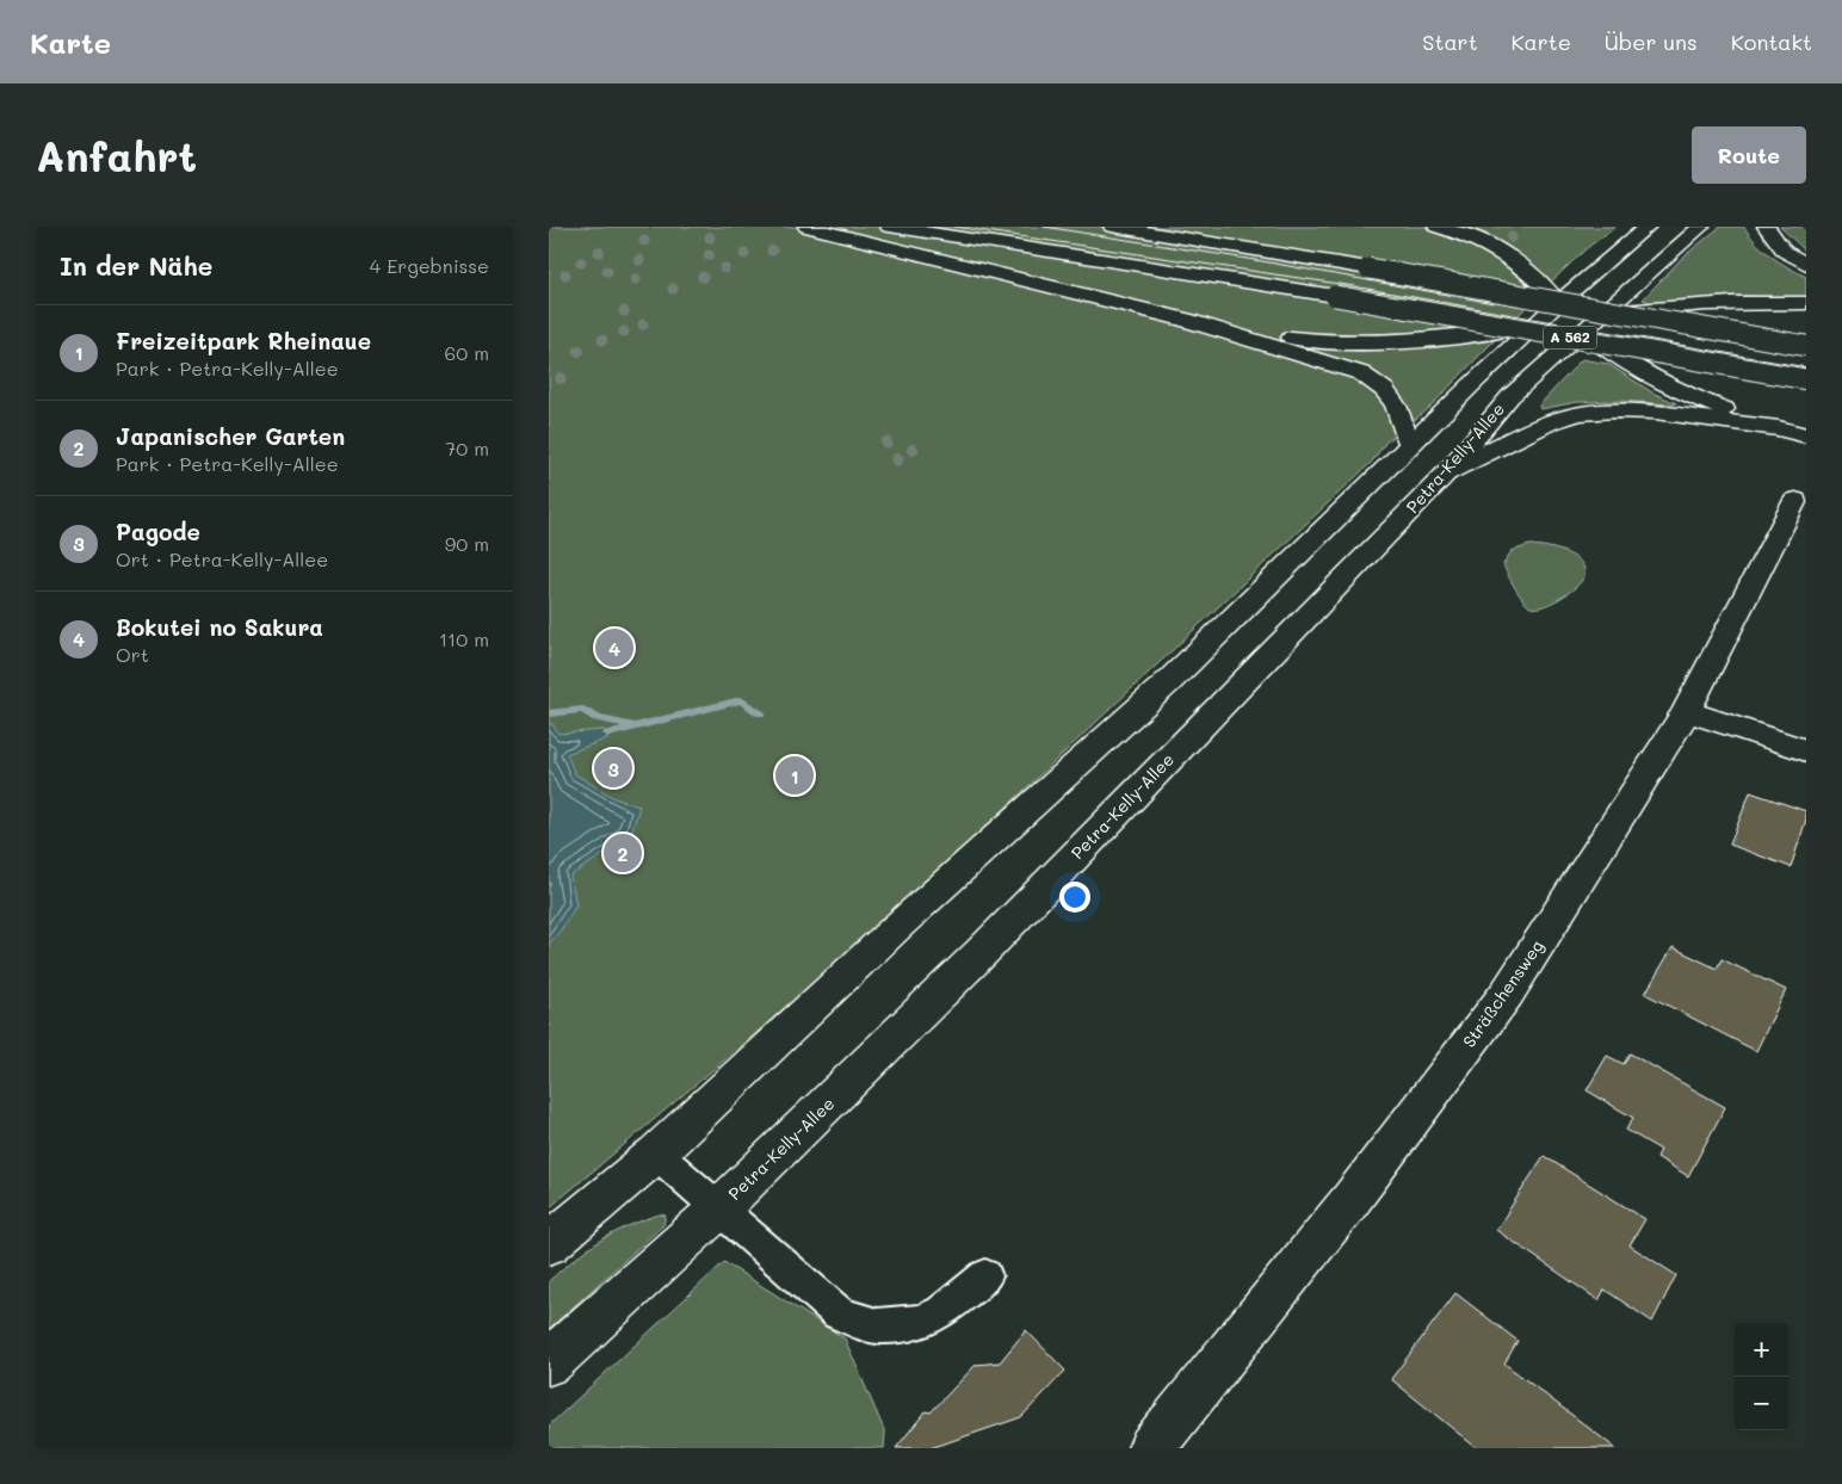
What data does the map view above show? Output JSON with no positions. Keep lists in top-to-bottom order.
{
  "streets": {
    "main road": ["A 562", "Petra-Kelly-Allee", "Sträßchensweg"]
  },
  "page": {
    "header": "Karte",
    "nav": [
      "Start",
      "Karte",
      "Über uns",
      "Kontakt"
    ],
    "buttons": "Route",
    "title": "Anfahrt",
    "heading": ["In der Nähe", "4 Ergebnisse"],
    "list": [
      {
        "mark": "1",
        "name": "Freizeitpark Rheinaue",
        "note": "Park · Petra-Kelly-Allee",
        "value": "60 m"
      },
      {
        "mark": "2",
        "name": "Japanischer Garten",
        "note": "Park · Petra-Kelly-Allee",
        "value": "70 m"
      },
      {
        "mark": "3",
        "name": "Pagode",
        "note": "Ort · Petra-Kelly-Allee",
        "value": "90 m"
      },
      {
        "mark": "4",
        "name": "Bokutei no Sakura",
        "note": "Ort",
        "value": "110 m"
      }
    ],
    "pins": [
      "4",
      "3",
      "1",
      "2"
    ],
    "map_buttons": ["+", "−"]
  }
}
